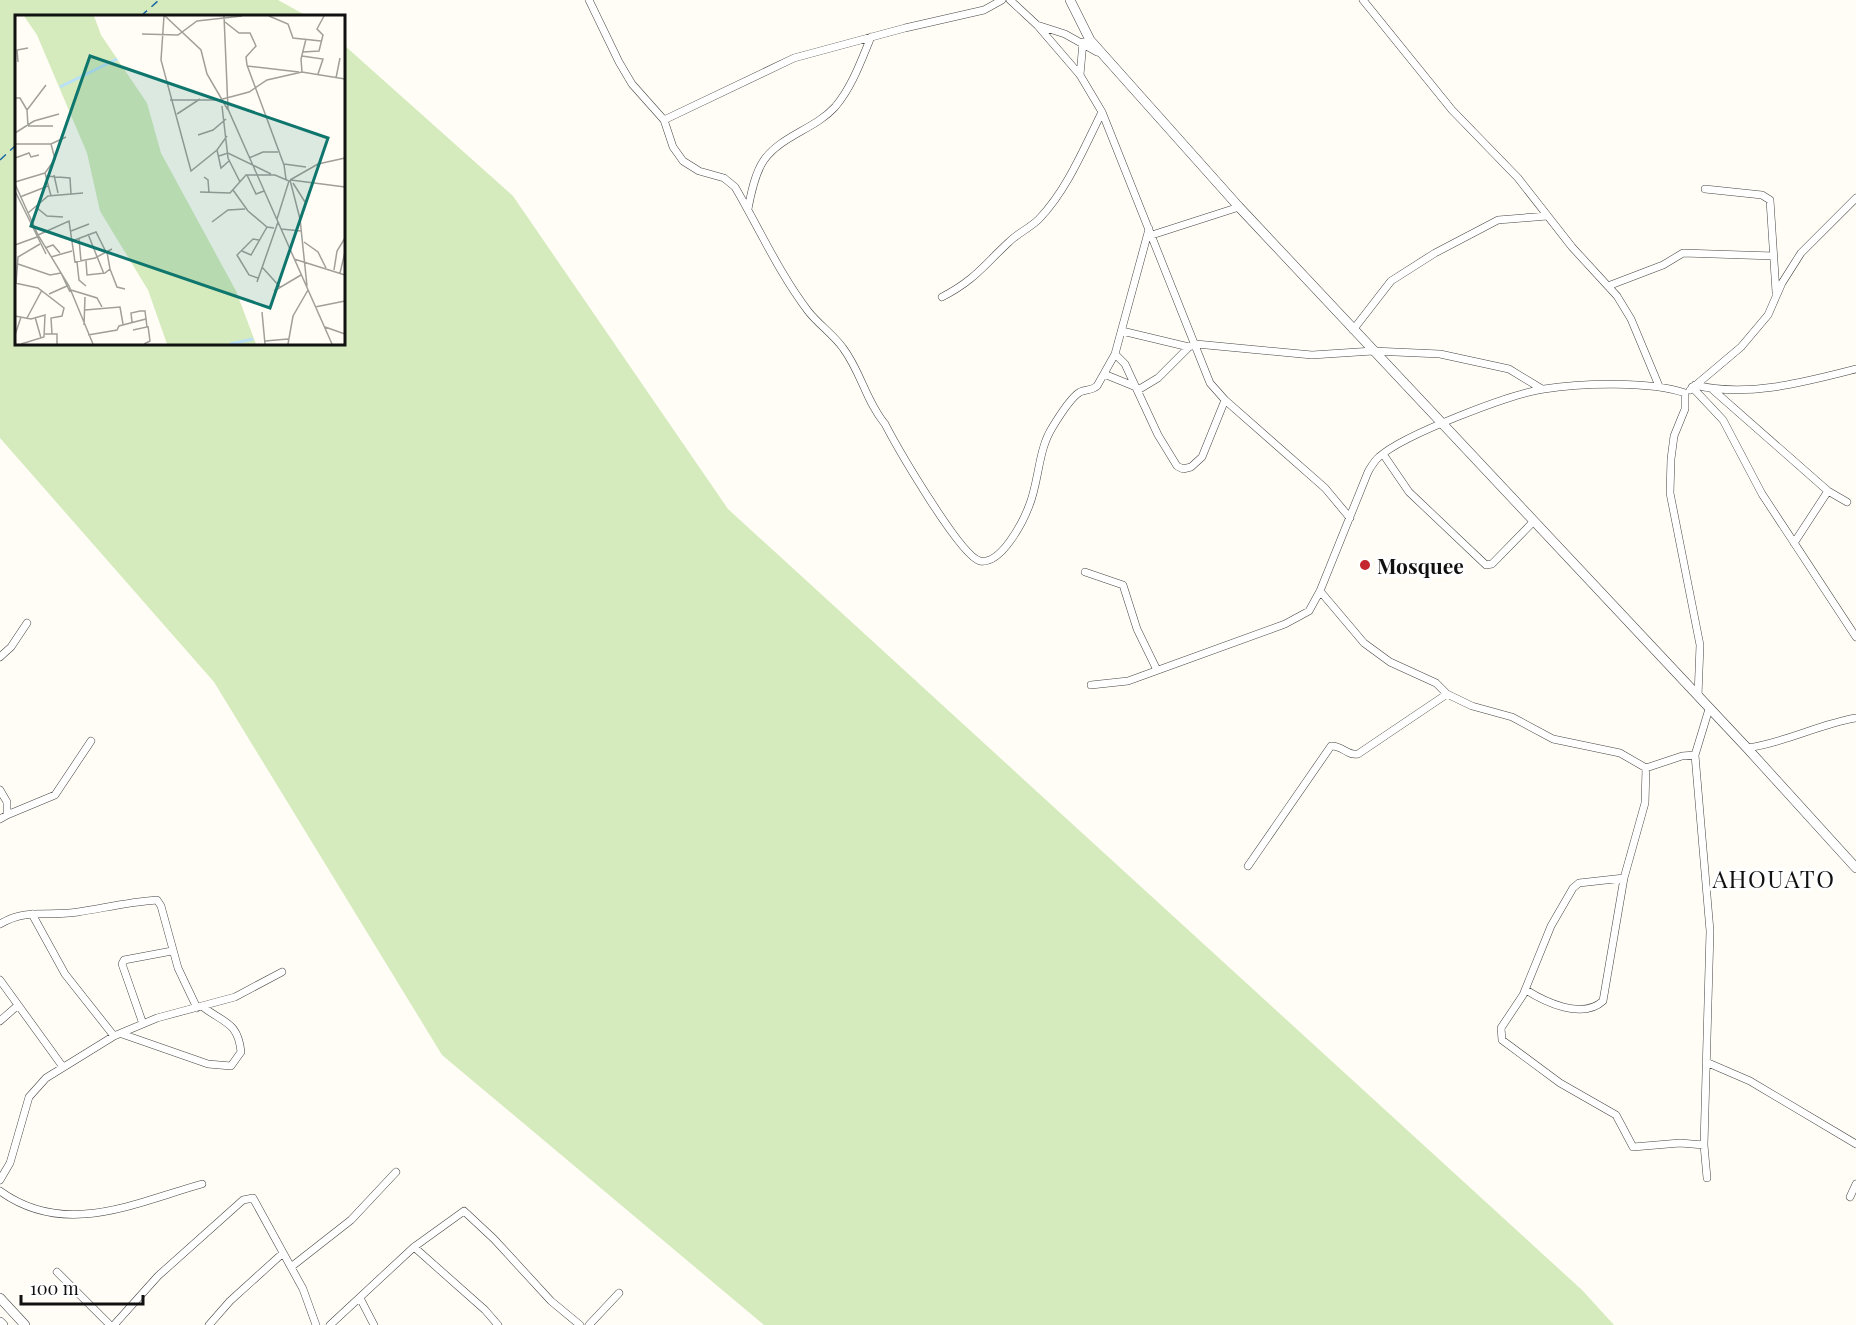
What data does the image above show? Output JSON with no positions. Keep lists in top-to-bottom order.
{
  "districts": ["AHOUATO"],
  "places": ["Mosquee"],
  "scale_bar": "100 m"
}
